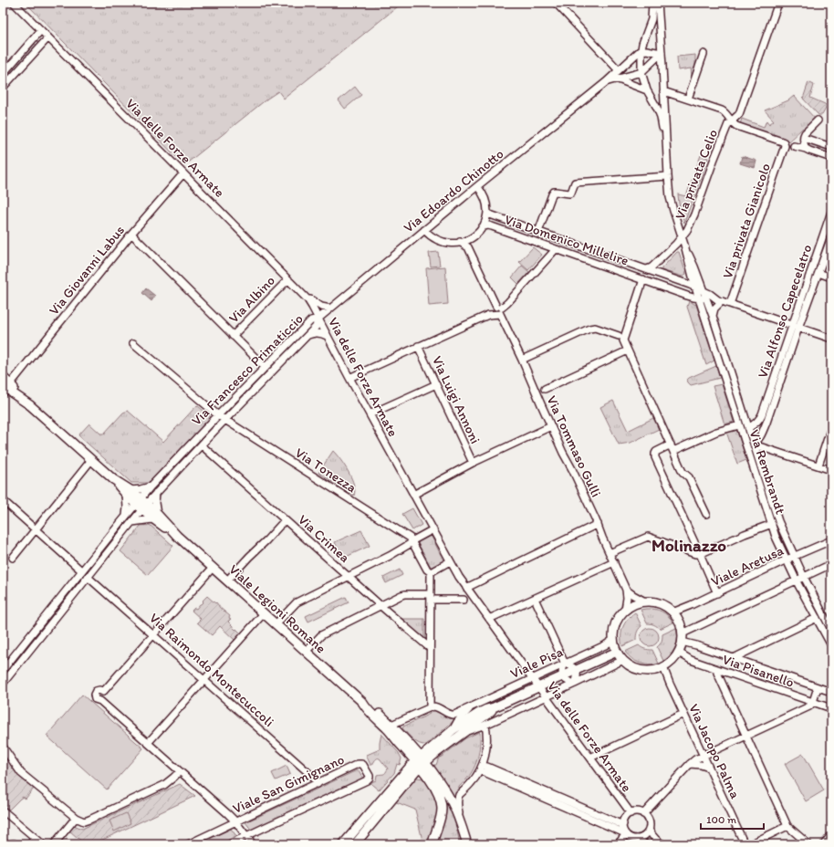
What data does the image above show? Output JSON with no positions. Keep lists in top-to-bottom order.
{
  "streets": {
    "main road": ["Viale Legioni Romane", "Viale Pisa"],
    "street": [
      "Via delle Forze Armate",
      "Via privata Celio",
      "Via Edoardo Chinotto",
      "Via privata Gianicolo",
      "Via Domenico Millelire",
      "Via Giovanni Labus",
      "Via Albino",
      "Via Alfonso Capecelatro",
      "Via Francesco Primaticcio",
      "Via Luigi Annoni",
      "Via Tommaso Gulli",
      "Via Tonezza",
      "Via Rembrandt",
      "Via Crimea",
      "Viale Aretusa",
      "Via Raimondo Montecuccoli",
      "Via Pisanello",
      "Via Jacopo Palma",
      "Viale San Gimignano"
    ]
  },
  "crossings": [
    ["Via delle Forze Armate", "Via Edoardo Chinotto"],
    ["Via delle Forze Armate", "Via Giovanni Labus"],
    ["Via delle Forze Armate", "Via Albino"],
    ["Via delle Forze Armate", "Via Francesco Primaticcio"],
    ["Via delle Forze Armate", "Viale Pisa"],
    ["Via privata Celio", "Via privata Gianicolo"],
    ["Via privata Celio", "Via Domenico Millelire"],
    ["Via Edoardo Chinotto", "Via Francesco Primaticcio"],
    ["Via privata Gianicolo", "Via Domenico Millelire"],
    ["Via Domenico Millelire", "Via Alfonso Capecelatro"],
    ["Via Domenico Millelire", "Via Rembrandt"],
    ["Via Giovanni Labus", "Viale Legioni Romane"],
    ["Via Alfonso Capecelatro", "Via Rembrandt"],
    ["Via Francesco Primaticcio", "Via Tonezza"],
    ["Via Francesco Primaticcio", "Via Crimea"],
    ["Via Francesco Primaticcio", "Viale Legioni Romane"],
    ["Via Tommaso Gulli", "Viale Aretusa"],
    ["Via Tommaso Gulli", "Viale Pisa"],
    ["Via Tommaso Gulli", "Via Pisanello"],
    ["Via Tommaso Gulli", "Via Jacopo Palma"],
    ["Via Rembrandt", "Viale Aretusa"],
    ["Viale Aretusa", "Viale Pisa"],
    ["Viale Aretusa", "Via Pisanello"],
    ["Viale Aretusa", "Via Jacopo Palma"],
    ["Viale Pisa", "Via Pisanello"],
    ["Viale Pisa", "Via Jacopo Palma"],
    ["Via Raimondo Montecuccoli", "Viale San Gimignano"],
    ["Via Pisanello", "Via Jacopo Palma"]
  ],
  "districts": ["Molinazzo"],
  "scale_bar": "100 m"
}
